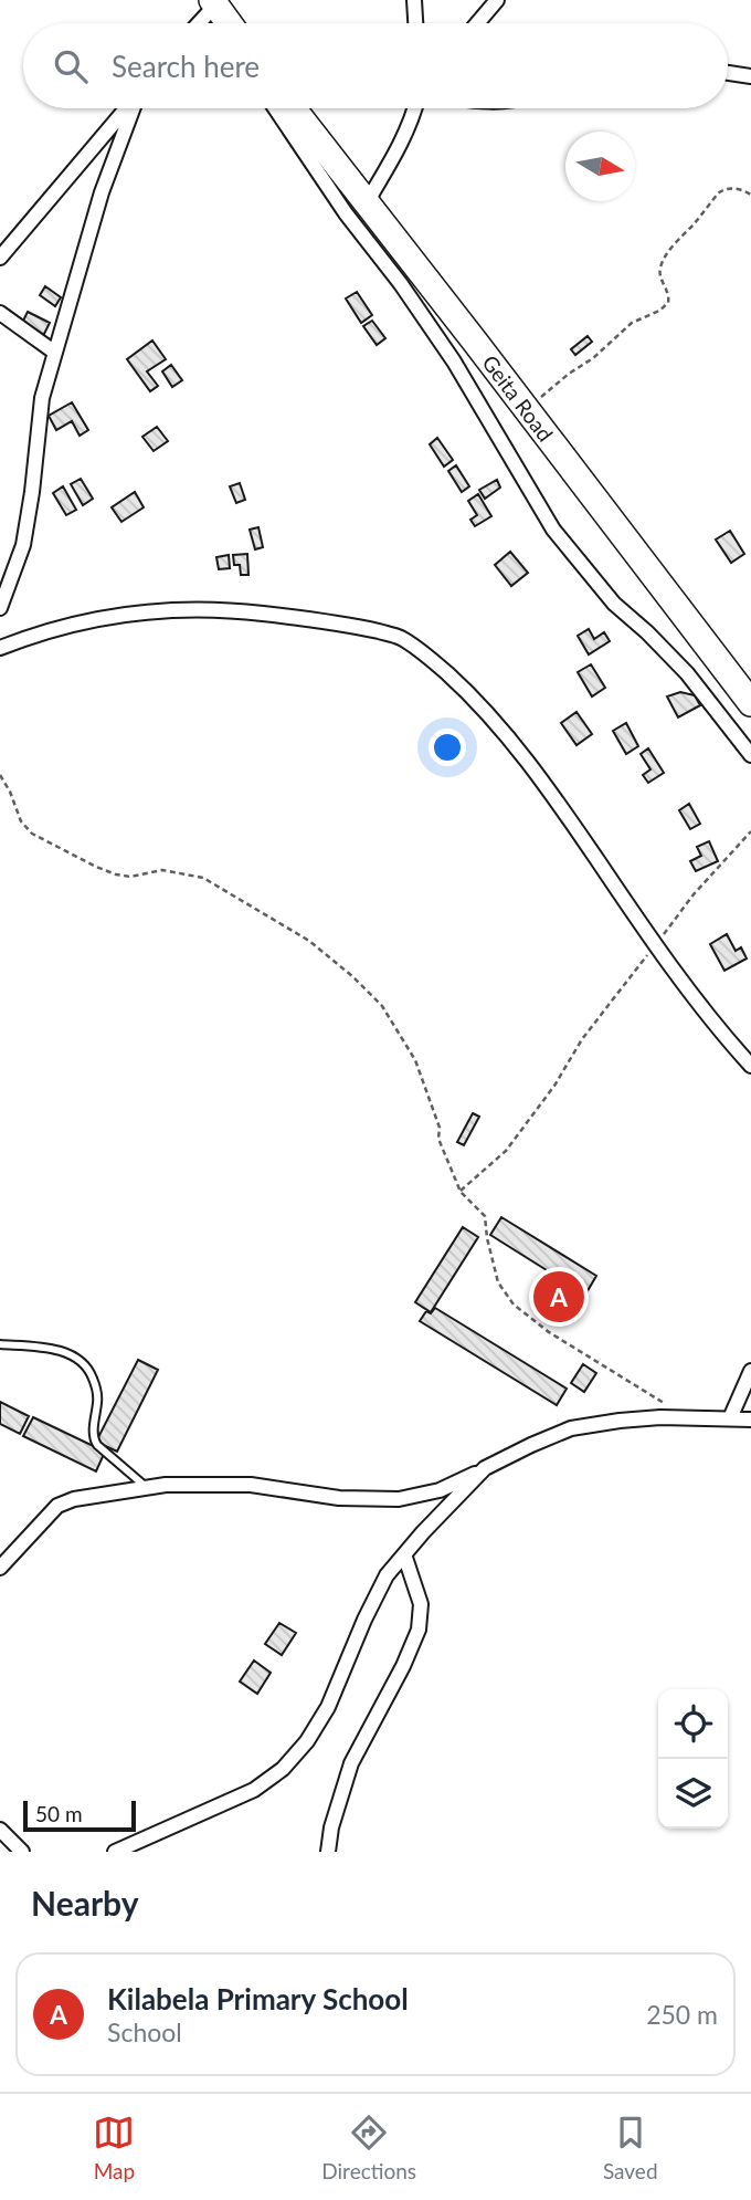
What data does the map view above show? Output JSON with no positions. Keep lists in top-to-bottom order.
{
  "streets": {
    "highway": ["Geita Road"]
  },
  "scale_bar": "50 m",
  "north": "right",
  "page": {
    "search": "Search here",
    "pins": "A",
    "scale": "50 m",
    "heading": "Nearby",
    "list": [
      {
        "mark": "A",
        "name": "Kilabela Primary School",
        "note": "School",
        "value": "250 m"
      }
    ],
    "nav": ["Map", "Directions", "Saved"]
  }
}
